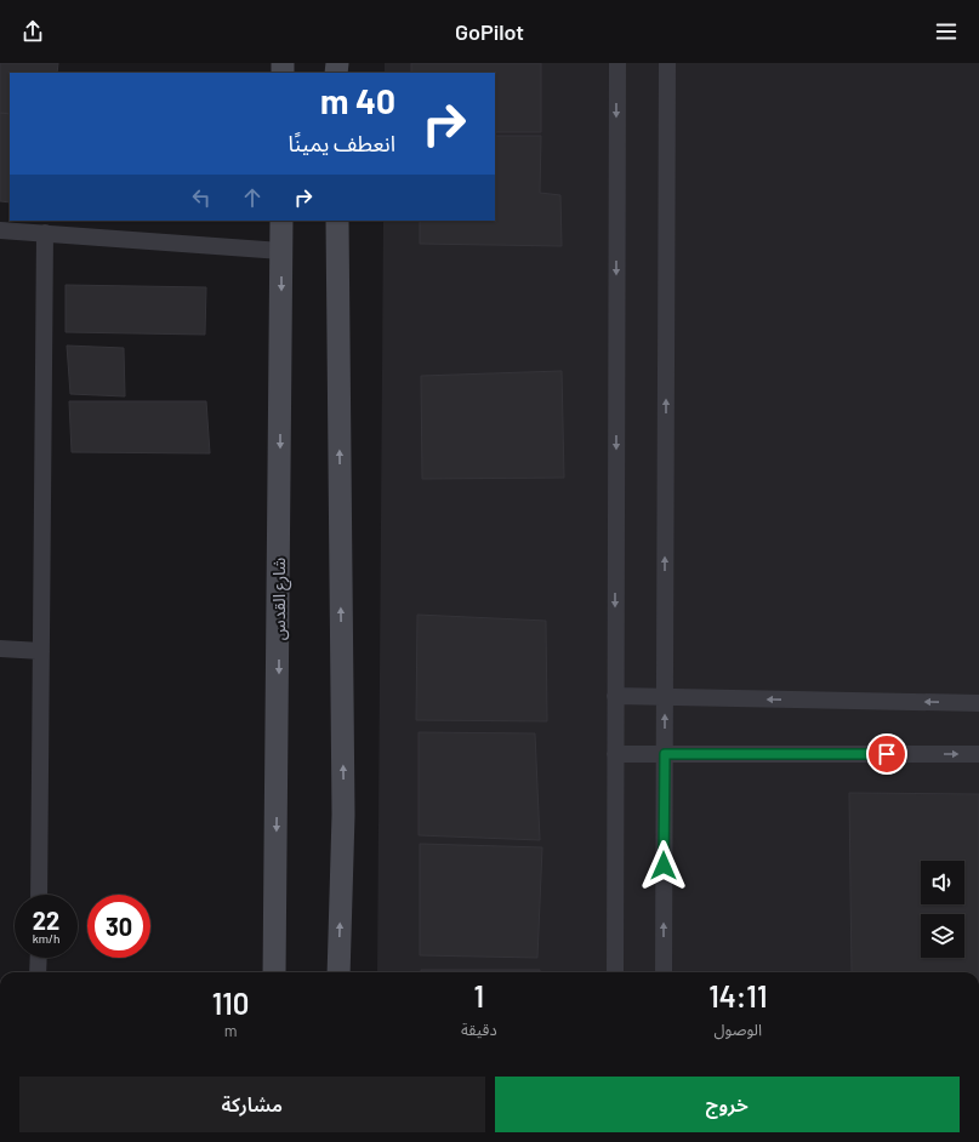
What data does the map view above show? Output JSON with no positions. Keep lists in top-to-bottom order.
{
  "streets": {
    "main road": ["شارع القدس"]
  },
  "page": {
    "header": "GoPilot",
    "turn": ["40 m", "انعطف يمينًا"],
    "speed": "22 km/h",
    "limit": "30",
    "eta": [
      "14:11",
      "الوصول",
      "1",
      "دقيقة",
      "110",
      "m"
    ],
    "buttons": ["خروج", "مشاركة"]
  }
}
